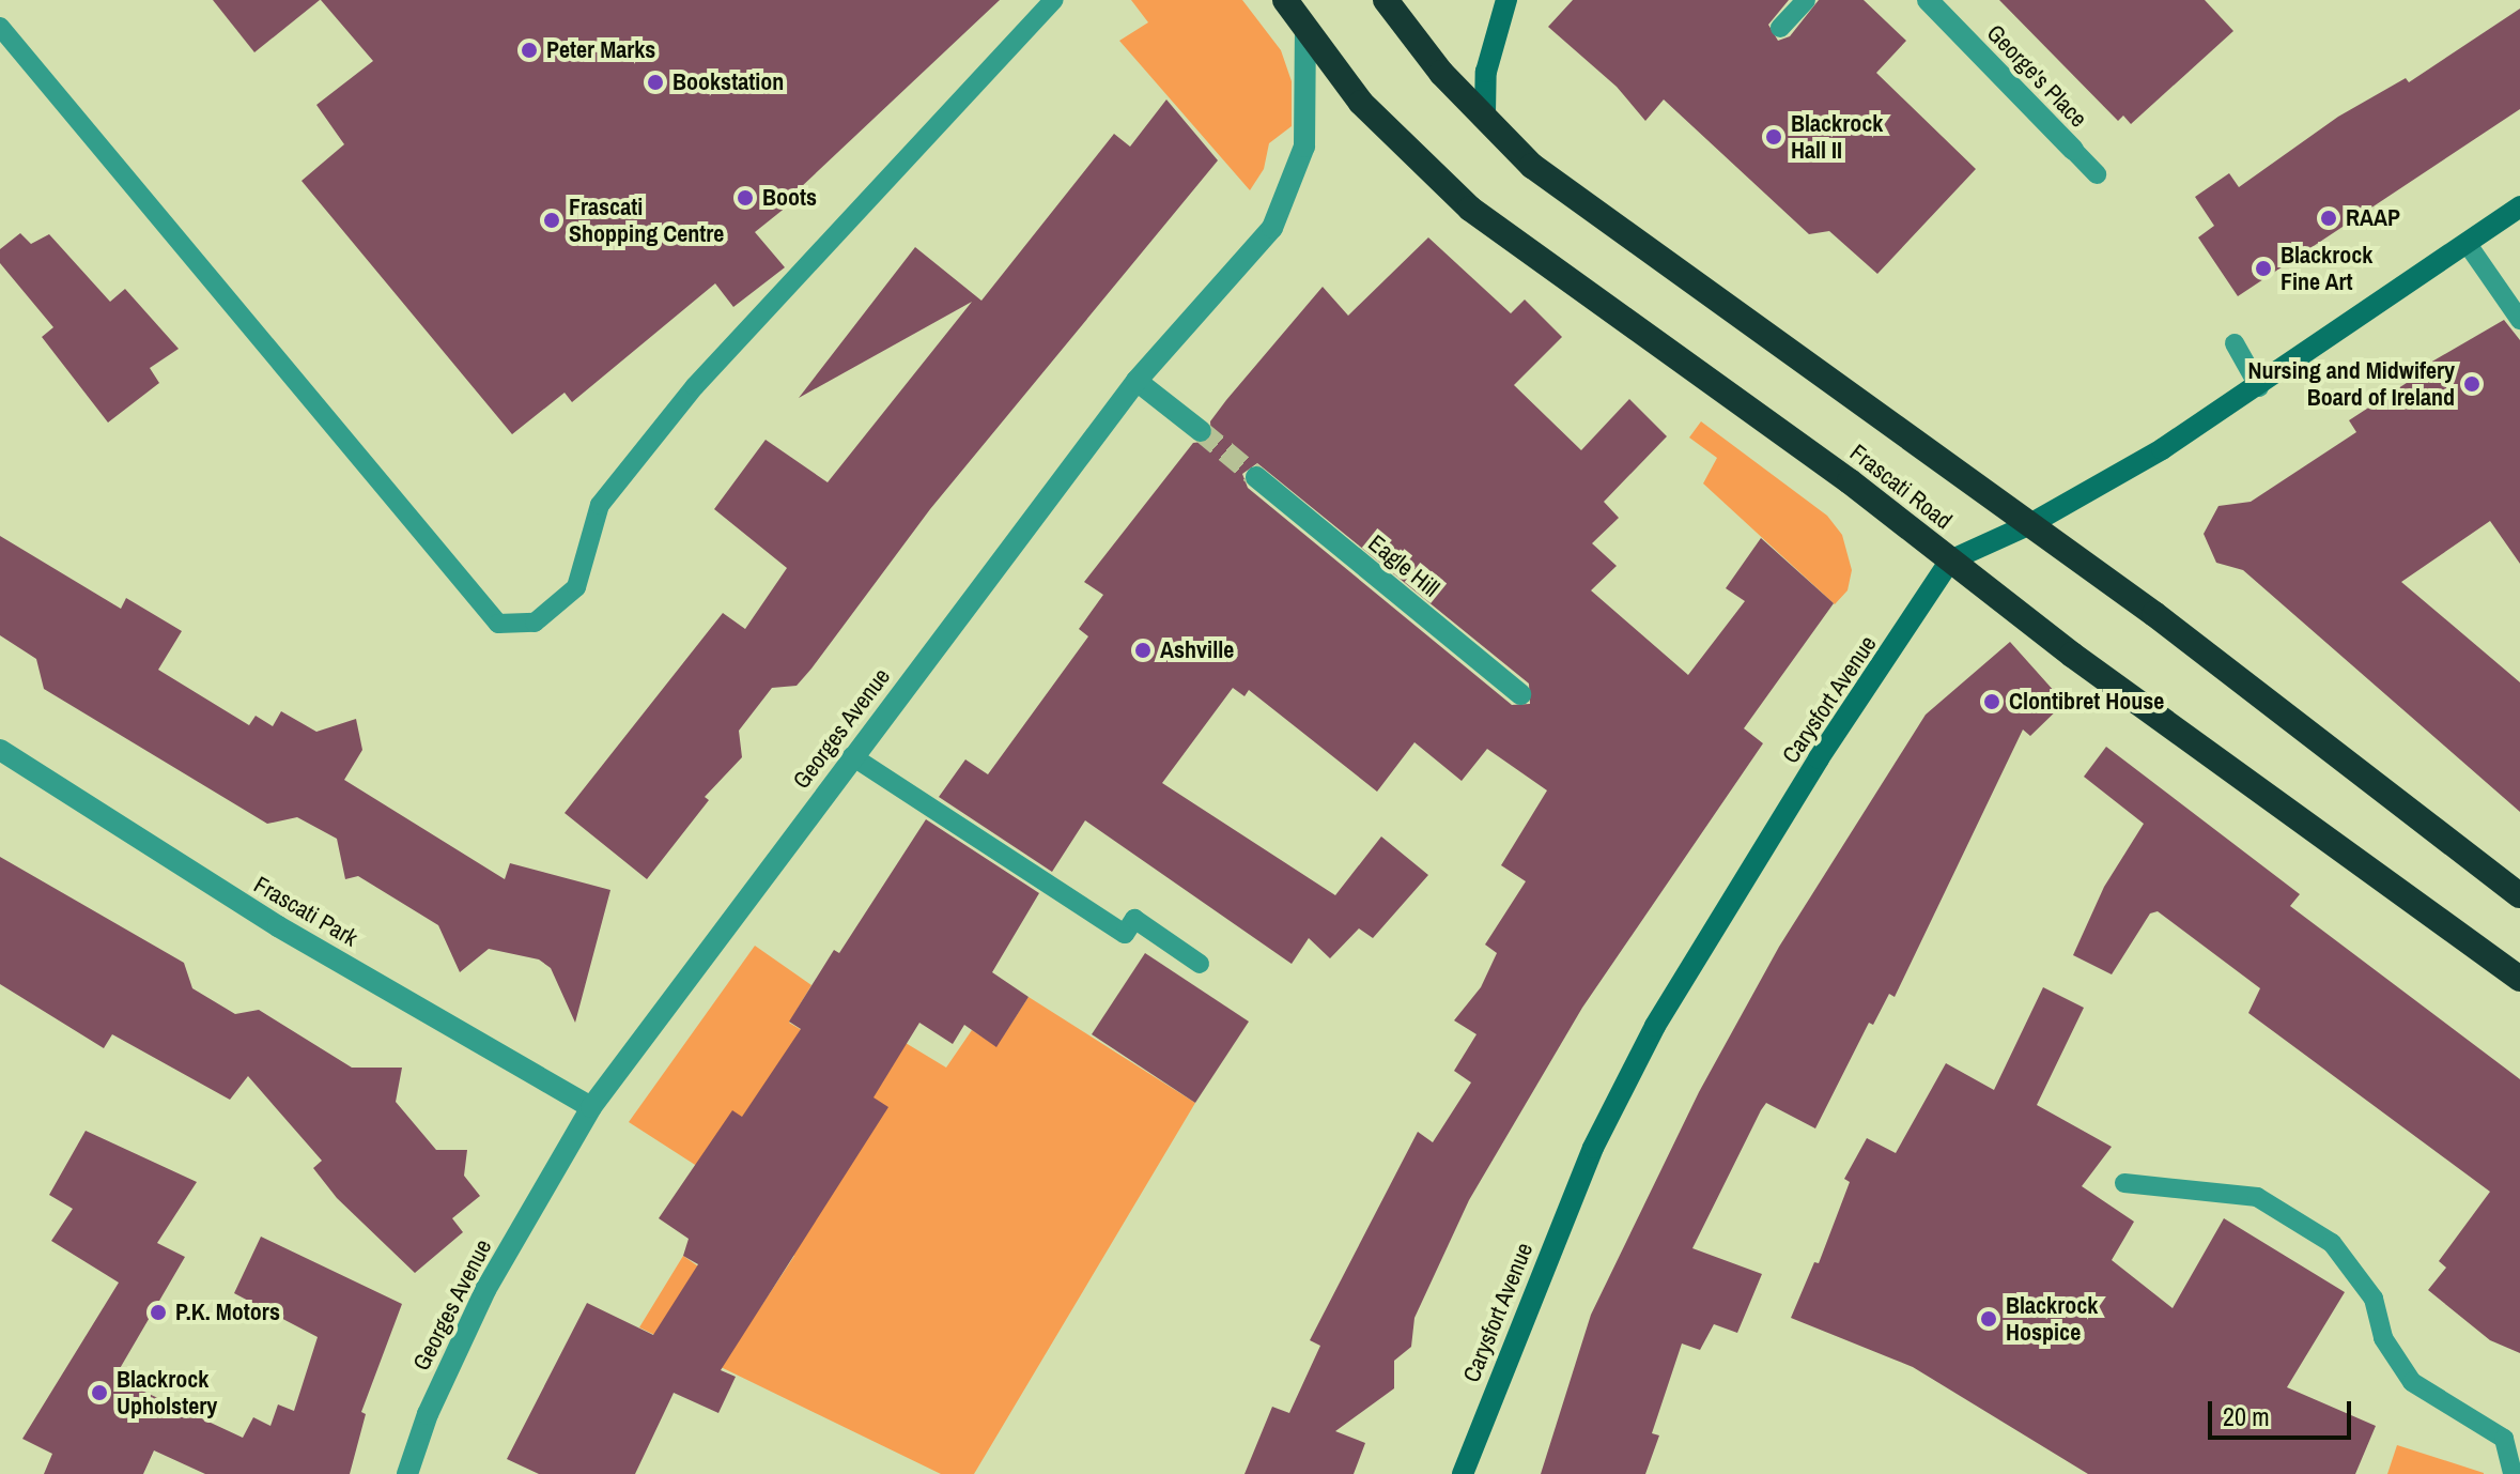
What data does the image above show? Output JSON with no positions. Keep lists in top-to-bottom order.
{
  "streets": {
    "highway": ["Frascati Road"],
    "main road": ["Carysfort Avenue"],
    "street": [
      "George's Place",
      "Eagle Hill",
      "Georges Avenue",
      "Frascati Park"
    ]
  },
  "crossings": [
    ["Frascati Road", "Carysfort Avenue"],
    ["Frascati Road", "Georges Avenue"],
    ["Georges Avenue", "Frascati Park"]
  ],
  "places": [
    "Peter Marks",
    "Bookstation",
    "Blackrock Hall II",
    "Boots",
    "RAAP",
    "Frascati Shopping Centre",
    "Blackrock Fine Art",
    "Nursing and Midwifery Board of Ireland",
    "Ashville",
    "Clontibret House",
    "P.K. Motors",
    "Blackrock Hospice",
    "Blackrock Upholstery"
  ],
  "scale_bar": "20 m"
}
